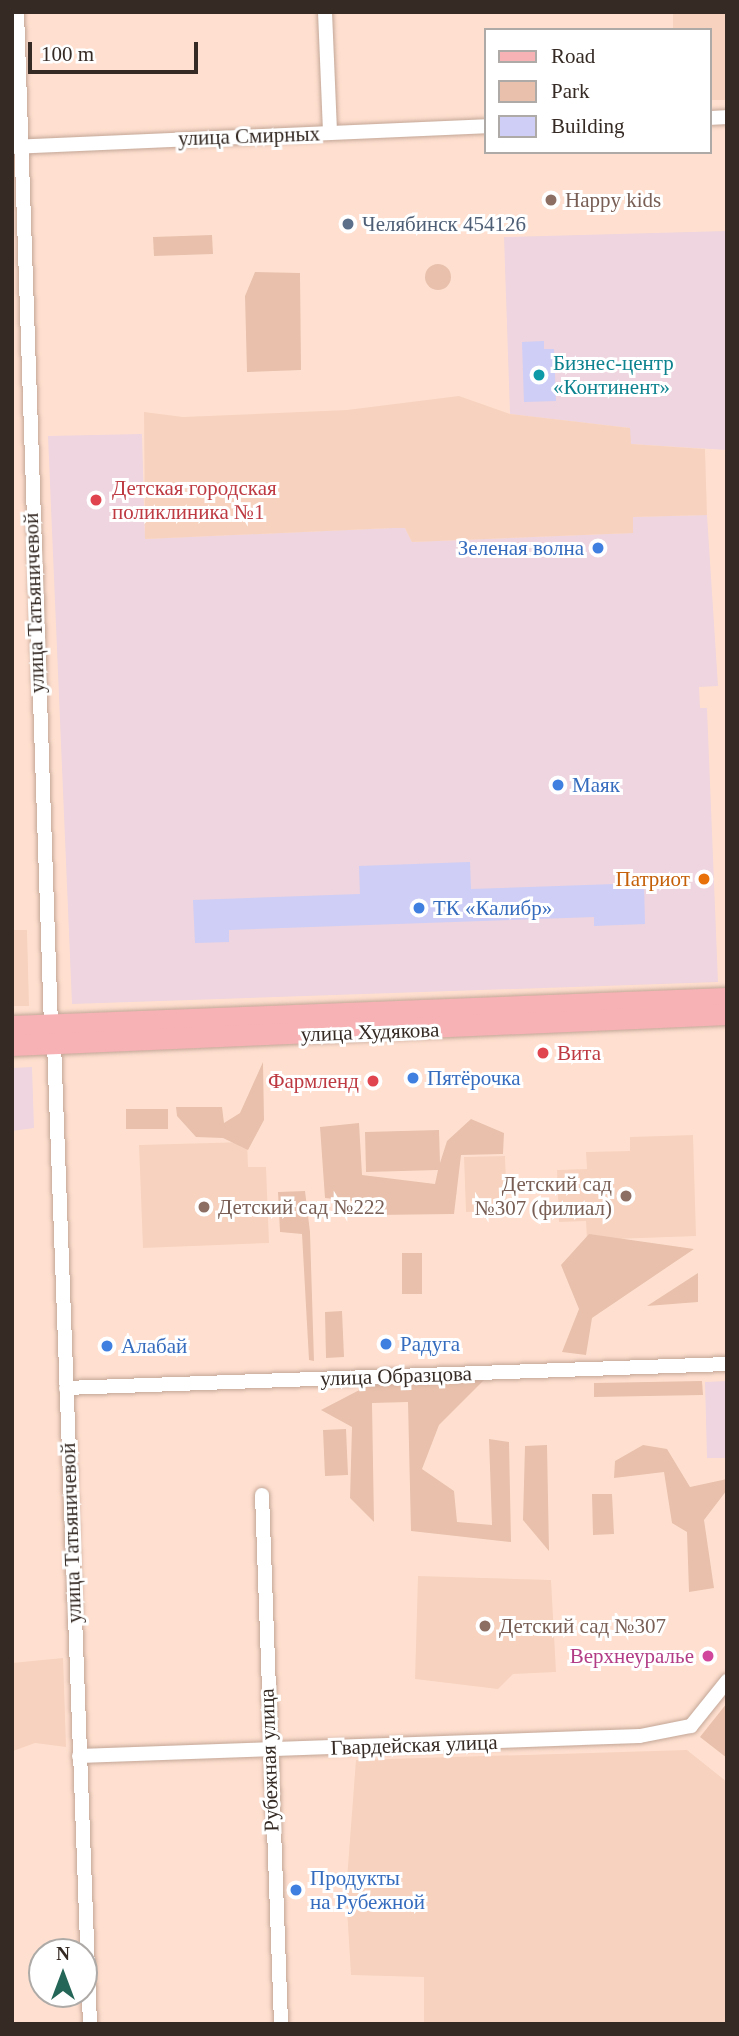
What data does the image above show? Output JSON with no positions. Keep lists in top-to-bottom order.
{
  "streets": {
    "main road": ["улица Худякова"],
    "street": [
      "улица Смирных",
      "улица Татьяничевой",
      "улица Образцова",
      "Гвардейская улица",
      "Рубежная улица"
    ]
  },
  "crossings": [
    ["улица Смирных", "улица Татьяничевой"],
    ["улица Татьяничевой", "улица Худякова"],
    ["улица Татьяничевой", "улица Образцова"],
    ["улица Татьяничевой", "Гвардейская улица"],
    ["Гвардейская улица", "Рубежная улица"]
  ],
  "places": [
    "Happy kids",
    "Челябинск 454126",
    "Бизнес-центр «Континент»",
    "Детская городская поликлиника №1",
    "Зеленая волна",
    "Маяк",
    "Патриот",
    "ТК «Калибр»",
    "Вита",
    "Пятёрочка",
    "Фармленд",
    "Детский сад №307 (филиал)",
    "Детский сад №222",
    "Радуга",
    "Алабай",
    "Детский сад №307",
    "Верхнеуралье",
    "Продукты на Рубежной"
  ],
  "legend": ["Road", "Park", "Building"],
  "scale_bar": "100 m",
  "north": "top"
}
